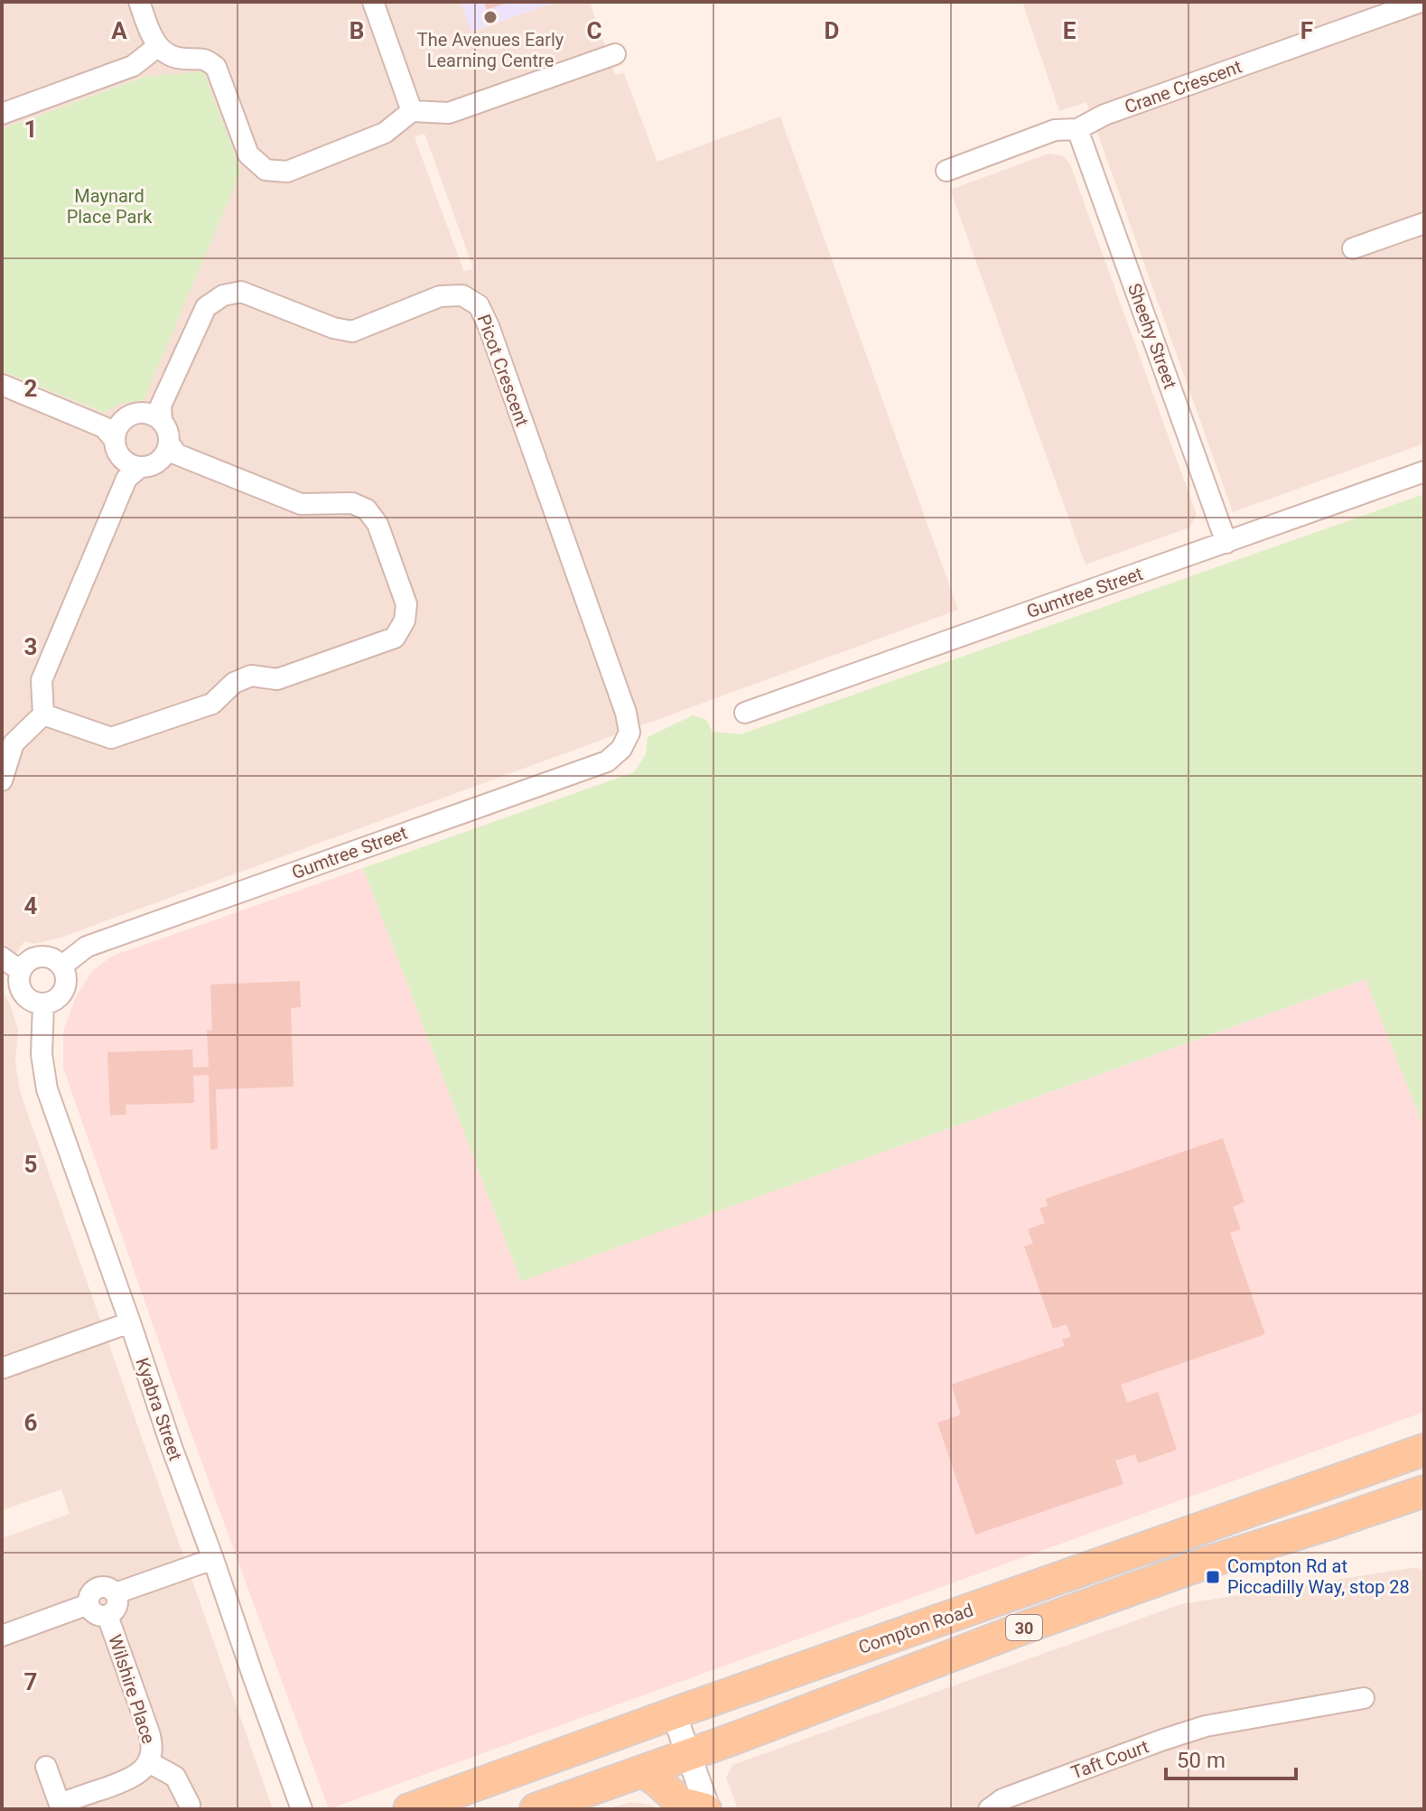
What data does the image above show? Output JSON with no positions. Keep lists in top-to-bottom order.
{
  "streets": {
    "main road": ["30", "Compton Road"],
    "street": [
      "Crane Crescent",
      "Sheehy Street",
      "Picot Crescent",
      "Gumtree Street",
      "Kyabra Street",
      "Wilshire Place",
      "Taft Court"
    ]
  },
  "crossings": [
    ["Crane Crescent", "Sheehy Street"],
    ["Sheehy Street", "Gumtree Street"],
    ["Picot Crescent", "Gumtree Street"],
    ["Gumtree Street", "Kyabra Street"]
  ],
  "parks": ["Maynard Place Park"],
  "places": {
    "other": ["The Avenues Early Learning Centre"],
    "transit": ["Compton Rd at Piccadilly Way, stop 28"]
  },
  "scale_bar": "50 m",
  "grid": {
    "columns": [
      "A",
      "B",
      "C",
      "D",
      "E",
      "F"
    ],
    "rows": [
      "1",
      "2",
      "3",
      "4",
      "5",
      "6",
      "7"
    ]
  }
}
